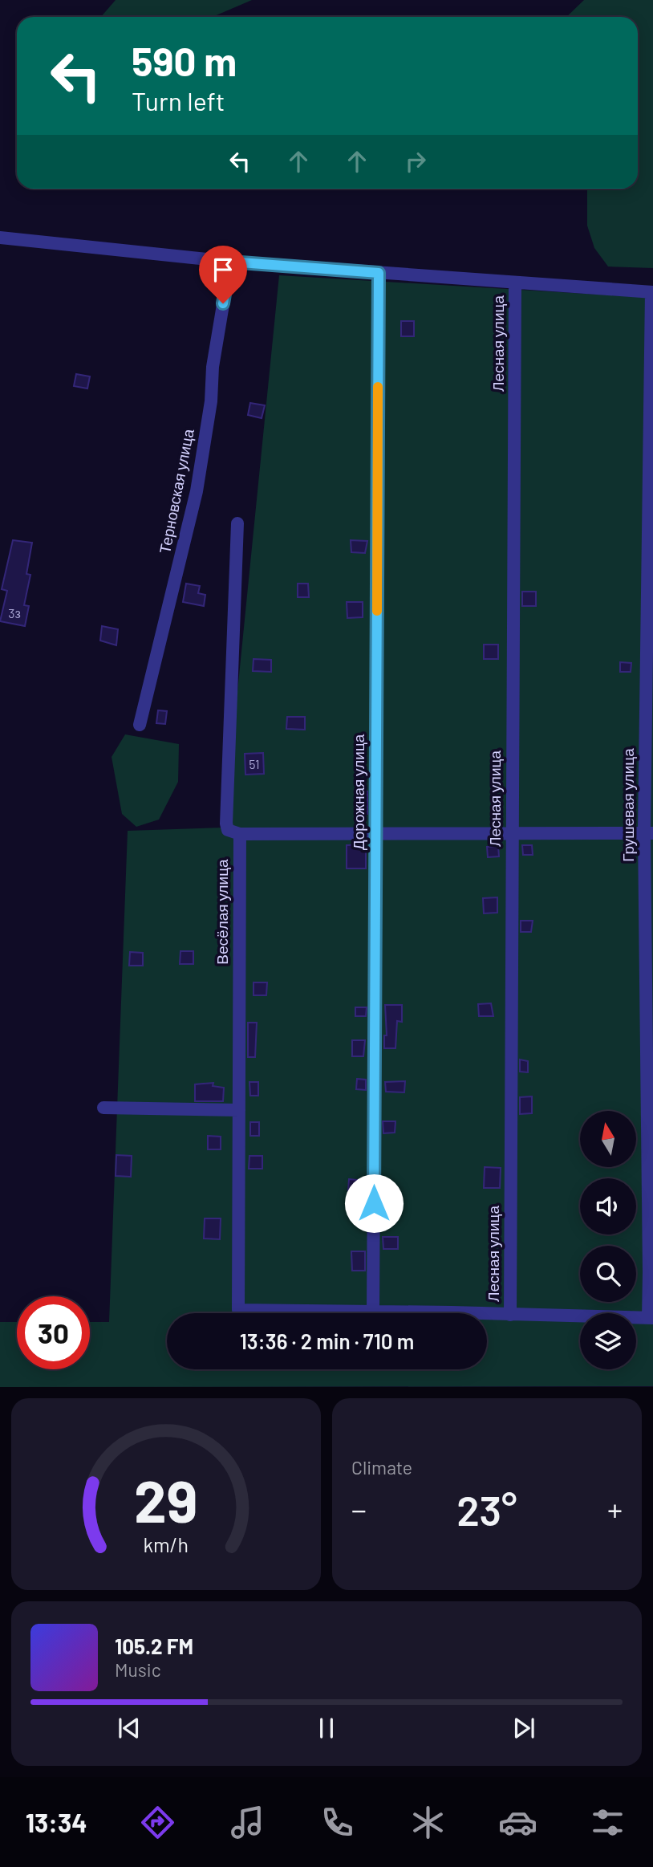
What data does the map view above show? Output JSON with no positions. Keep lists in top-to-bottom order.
{
  "streets": {
    "street": [
      "Лесная улица",
      "Терновская улица",
      "Дорожная улица",
      "Грушевая улица",
      "Весёлая улица"
    ]
  },
  "crossings": [
    ["Дорожная улица", "Весёлая улица"]
  ],
  "house_numbers": ["3з", "51"],
  "north": "top",
  "page": {
    "turn": ["590 m", "Turn left"],
    "limit": "30",
    "trip": "13:36 · 2 min · 710 m",
    "tile": "Climate",
    "heat": ["−", "23°", "+"],
    "song": ["105.2 FM", "Music"],
    "tabs": "13:34",
    "gauge": ["29", "km/h"]
  }
}
